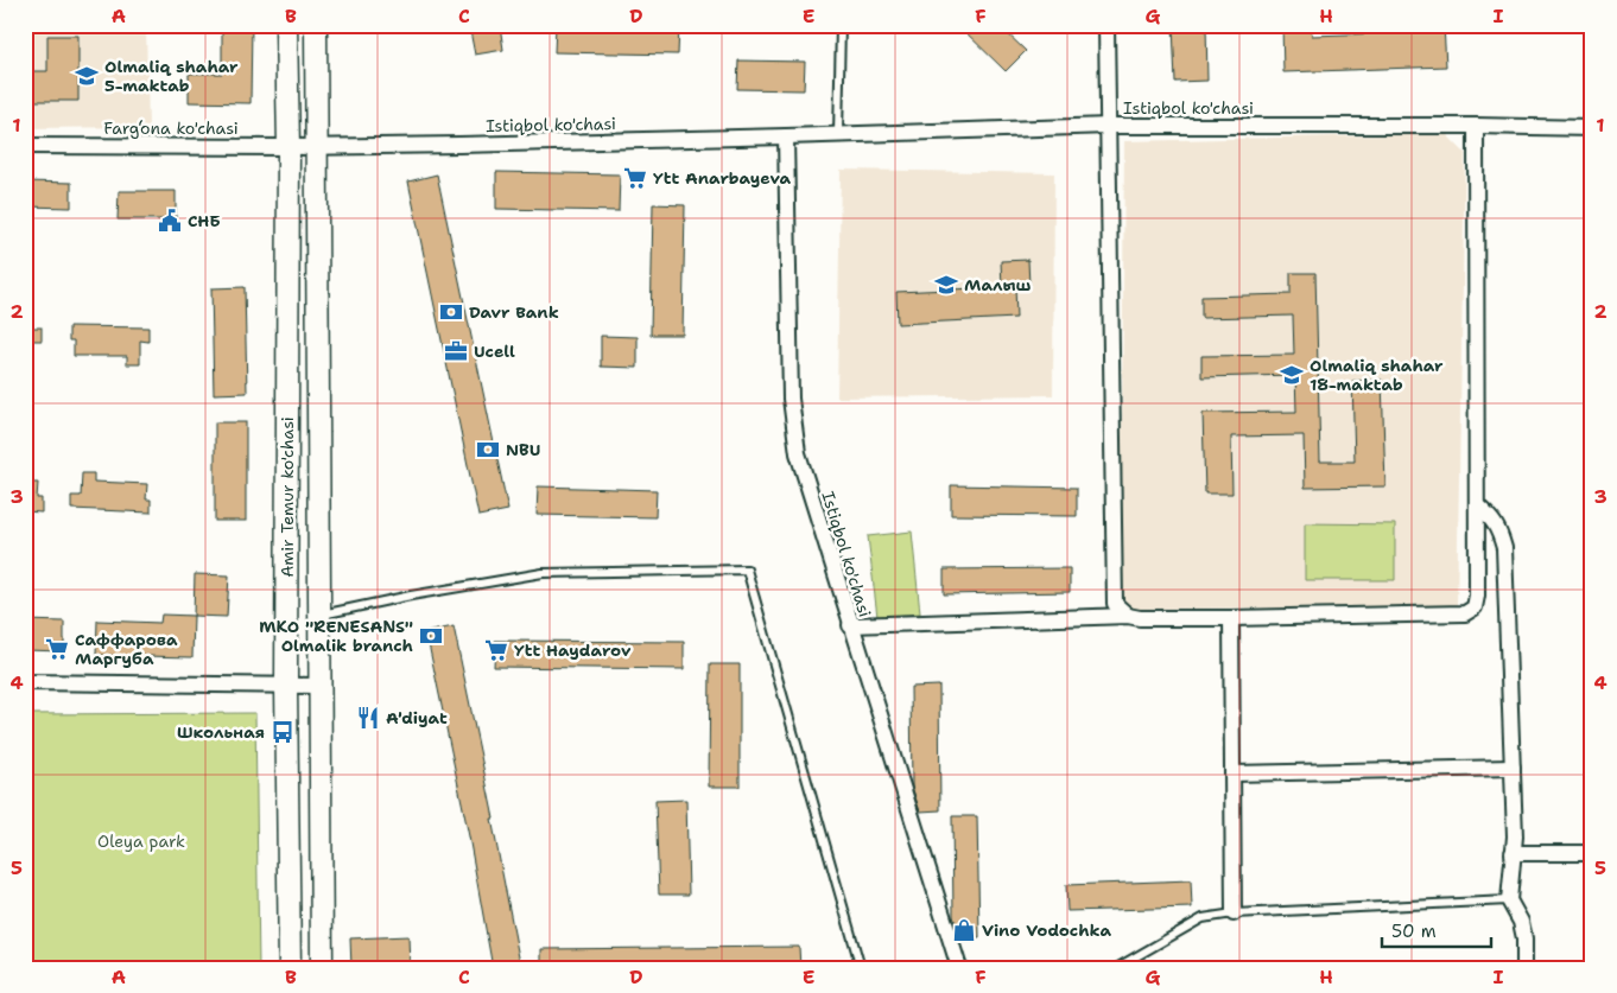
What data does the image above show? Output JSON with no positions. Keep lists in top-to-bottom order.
{
  "streets": {
    "main road": ["Amir Temur ko'chasi"],
    "street": ["Istiqbol ko'chasi", "Farg‘ona ko'chasi"]
  },
  "crossings": [
    ["Istiqbol ko'chasi", "Farg‘ona ko'chasi"],
    ["Istiqbol ko'chasi", "Amir Temur ko'chasi"],
    ["Farg‘ona ko'chasi", "Amir Temur ko'chasi"]
  ],
  "parks": ["Oleya park"],
  "places": {
    "school or university": ["Olmaliq shahar 5-maktab", "Малыш", "Olmaliq shahar 18-maktab"],
    "supermarket": ["Ytt Anarbayeva", "Саффарова Маргуба", "Ytt Haydarov"],
    "public building": ["СНБ"],
    "bank": ["Davr Bank", "NBU", "MKO \"RENESANS\" Olmalik branch"],
    "office": ["Ucell"],
    "restaurant": ["A'diyat"],
    "bus stop": ["Школьная"],
    "shop": ["Vino Vodochka"]
  },
  "scale_bar": "50 m",
  "grid": {
    "columns": [
      "A",
      "B",
      "C",
      "D",
      "E",
      "F",
      "G",
      "H",
      "I"
    ],
    "rows": [
      "1",
      "2",
      "3",
      "4",
      "5"
    ]
  }
}
